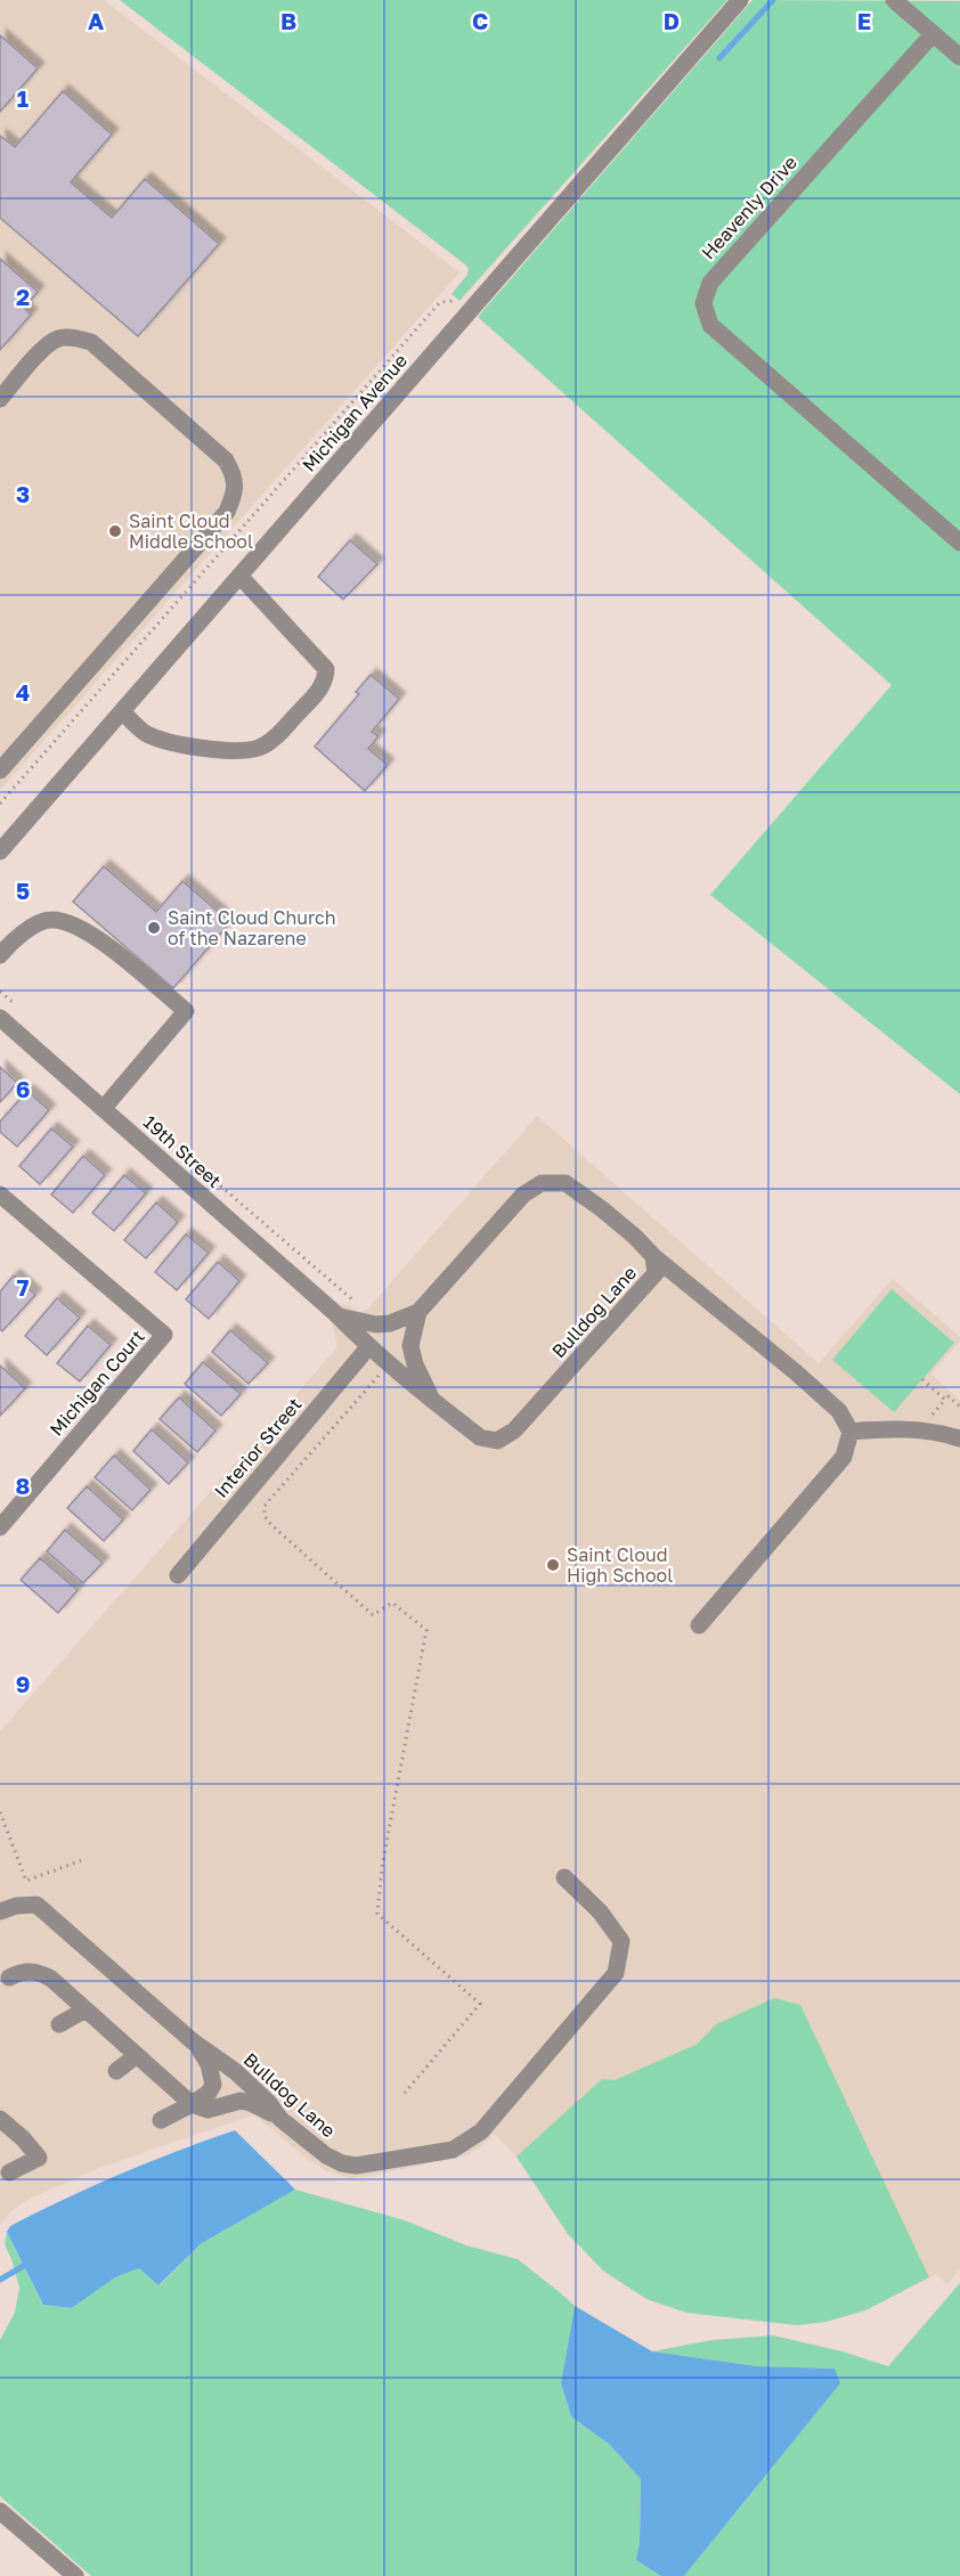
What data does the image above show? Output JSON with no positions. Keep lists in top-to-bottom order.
{
  "streets": {
    "street": [
      "Heavenly Drive",
      "Michigan Avenue",
      "19th Street",
      "Bulldog Lane",
      "Michigan Court",
      "Interior Street"
    ]
  },
  "crossings": [
    ["19th Street", "Bulldog Lane"],
    ["Bulldog Lane", "Interior Street"]
  ],
  "places": ["Saint Cloud Middle School", "Saint Cloud Church of the Nazarene", "Saint Cloud High School"],
  "grid": {
    "columns": [
      "A",
      "B",
      "C",
      "D",
      "E"
    ],
    "rows": [
      "1",
      "2",
      "3",
      "4",
      "5",
      "6",
      "7",
      "8",
      "9"
    ]
  }
}
